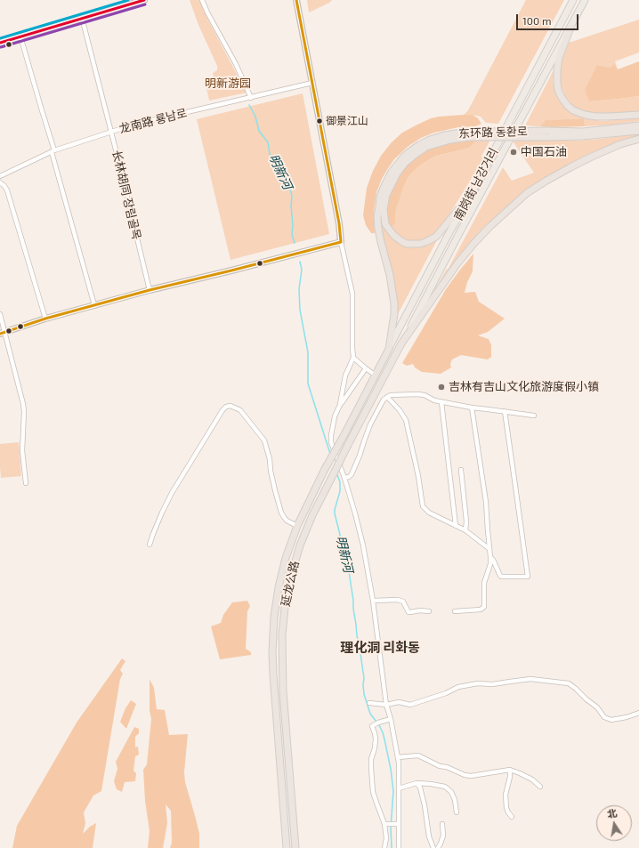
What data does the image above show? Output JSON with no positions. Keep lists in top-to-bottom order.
{
  "streets": {
    "highway": ["东环路 동환로", "延龙公路"],
    "main road": ["南岗街 남강거리"],
    "street": ["龙南路 룡남로", "长林胡同 장림골목"]
  },
  "crossings": [
    ["龙南路 룡남로", "长林胡同 장림골목"],
    ["东环路 동환로", "南岗街 남강거리"],
    ["东环路 동환로", "延龙公路"],
    ["南岗街 남강거리", "延龙公路"]
  ],
  "districts": ["理化洞 리화동"],
  "water": ["明新河"],
  "parks": ["明新游园"],
  "places": ["御景江山", "中国石油", "吉林有吉山文化旅游度假小镇"],
  "scale_bar": "100 m",
  "north": "top"
}
